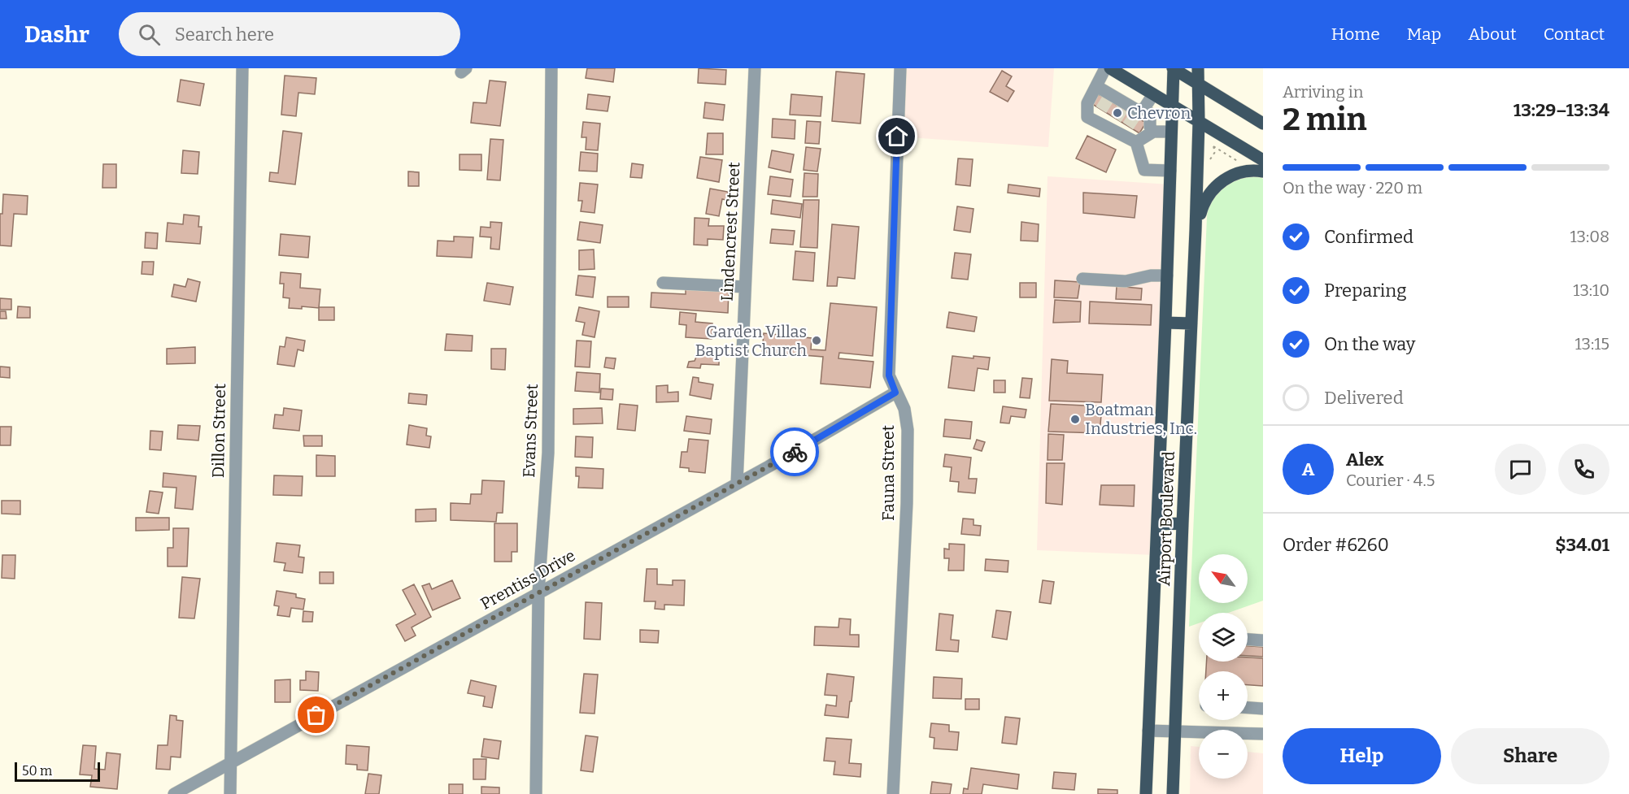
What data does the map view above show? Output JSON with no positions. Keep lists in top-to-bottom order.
{
  "streets": {
    "main road": ["Airport Boulevard"],
    "street": [
      "Lindencrest Street",
      "Dillon Street",
      "Evans Street",
      "Fauna Street",
      "Prentiss Drive"
    ]
  },
  "crossings": [
    ["Lindencrest Street", "Prentiss Drive"],
    ["Dillon Street", "Prentiss Drive"],
    ["Evans Street", "Prentiss Drive"],
    ["Fauna Street", "Prentiss Drive"]
  ],
  "places": ["Chevron", "Garden Villas Baptist Church", "Boatman Industries, Inc."],
  "scale_bar": "50 m",
  "north": "top left",
  "page": {
    "header": "Dashr",
    "search": "Search here",
    "nav": [
      "Home",
      "Map",
      "About",
      "Contact"
    ],
    "heading": ["2 min", "Arriving in", "13:29–13:34"],
    "panel": [
      "Alex",
      "Courier · 4.5",
      "Order #6260",
      "$34.01"
    ],
    "bar": "On the way · 220 m",
    "list": [
      ["Confirmed", "13:08"],
      ["Preparing", "13:10"],
      ["On the way", "13:15"],
      "Delivered"
    ],
    "round": "A",
    "map_buttons": ["+", "−"],
    "buttons": ["Help", "Share"],
    "scale": "50 m"
  }
}
